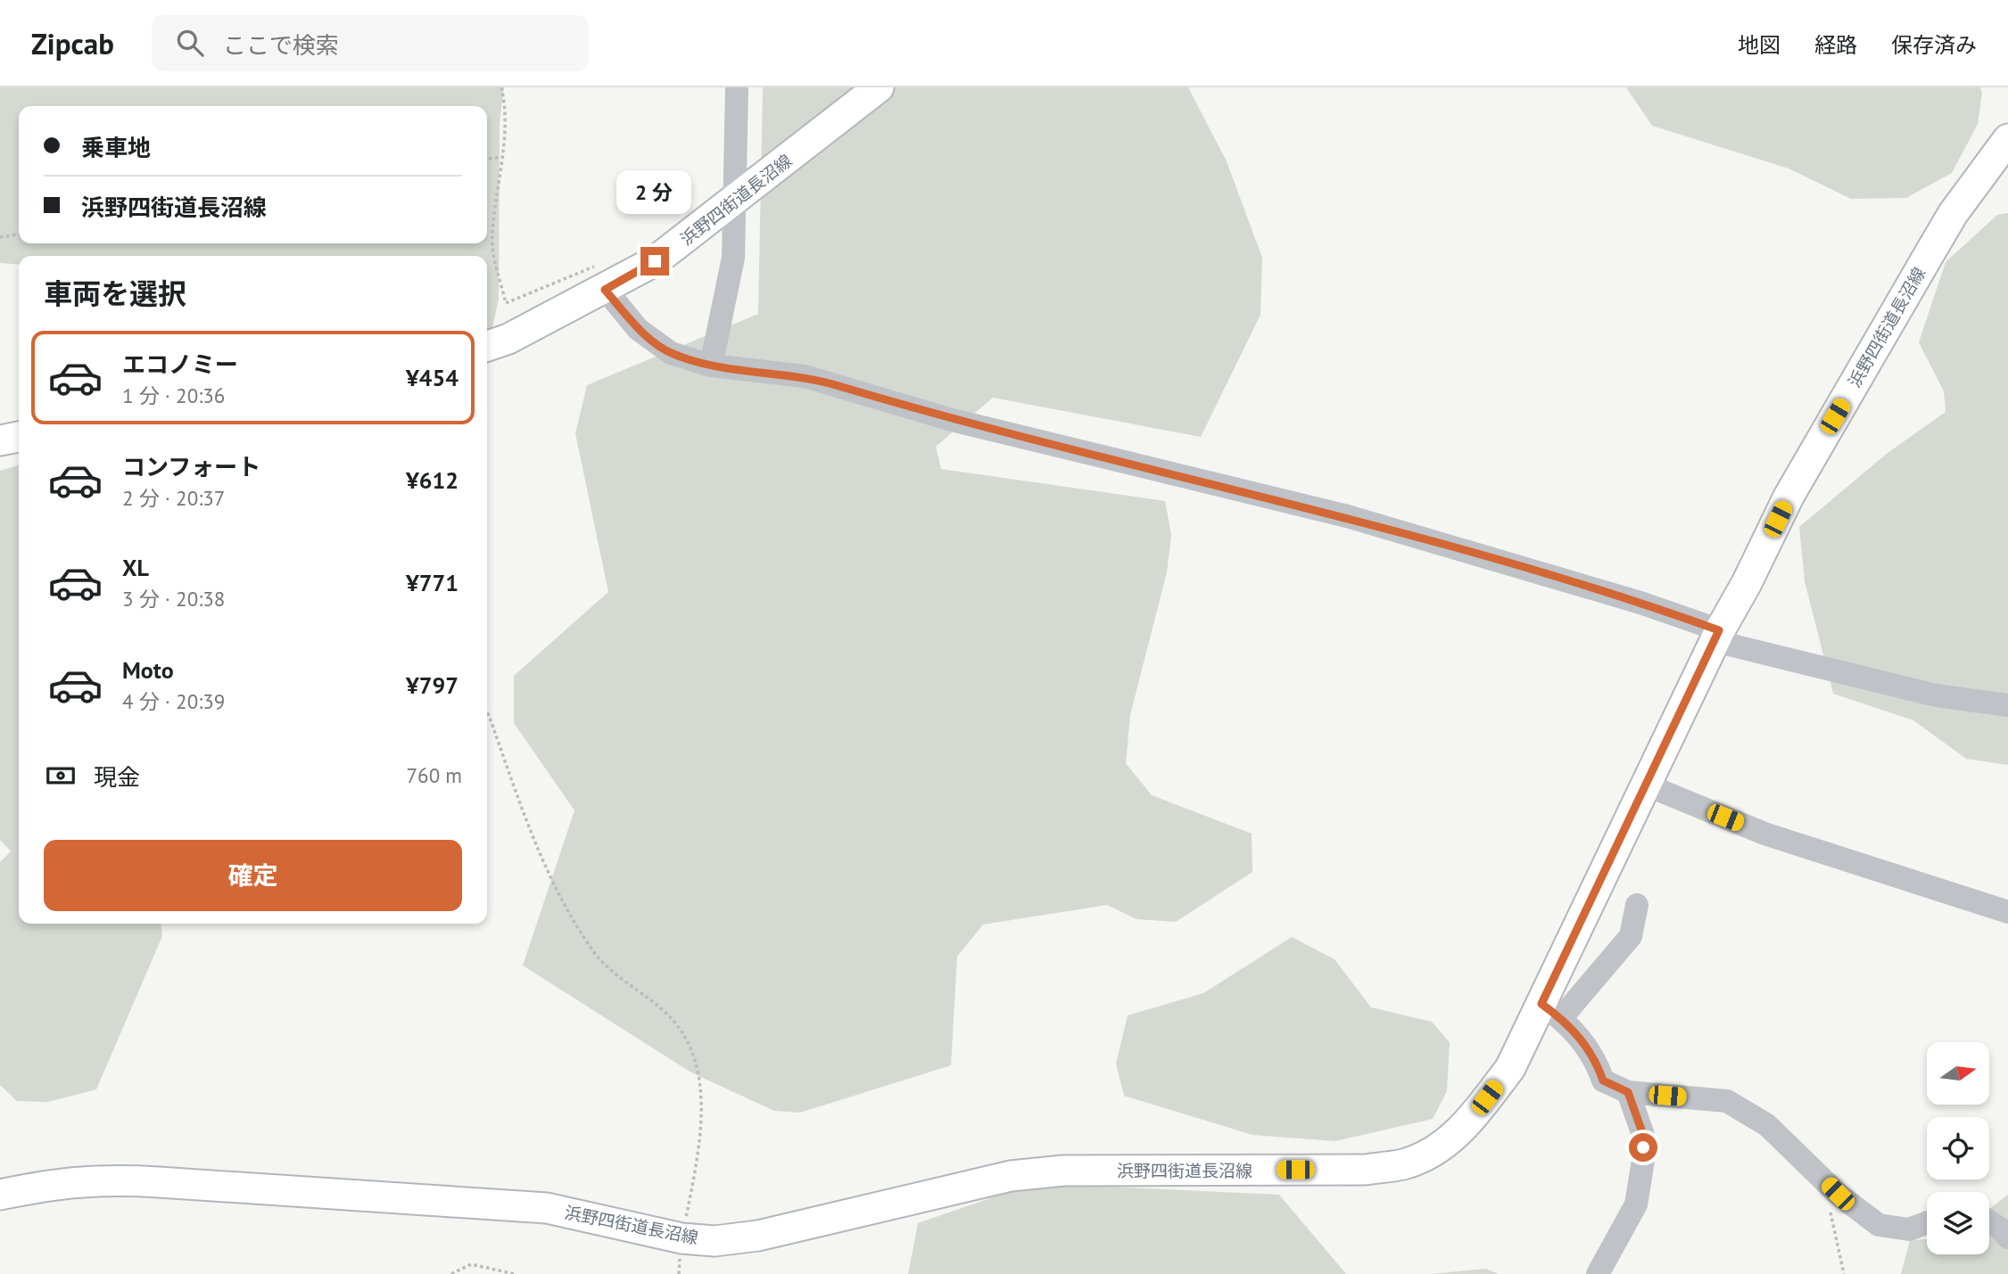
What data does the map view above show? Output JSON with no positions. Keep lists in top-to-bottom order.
{
  "streets": {
    "main road": ["浜野四街道長沼線"]
  },
  "north": "right",
  "page": {
    "header": "Zipcab",
    "search": "ここで検索",
    "nav": ["地図", "経路", "保存済み"],
    "banner": ["乗車地", "浜野四街道長沼線"],
    "bubble": "2 分",
    "heading": "車両を選択",
    "list": [
      {
        "name": "エコノミー",
        "note": "1 分 · 20:36",
        "value": "¥454"
      },
      {
        "name": "コンフォート",
        "note": "2 分 · 20:37",
        "value": "¥612"
      },
      {
        "name": "XL",
        "note": "3 分 · 20:38",
        "value": "¥771"
      },
      {
        "name": "Moto",
        "note": "4 分 · 20:39",
        "value": "¥797"
      }
    ],
    "pay": ["現金", "760 m"],
    "buttons": "確定"
  }
}
